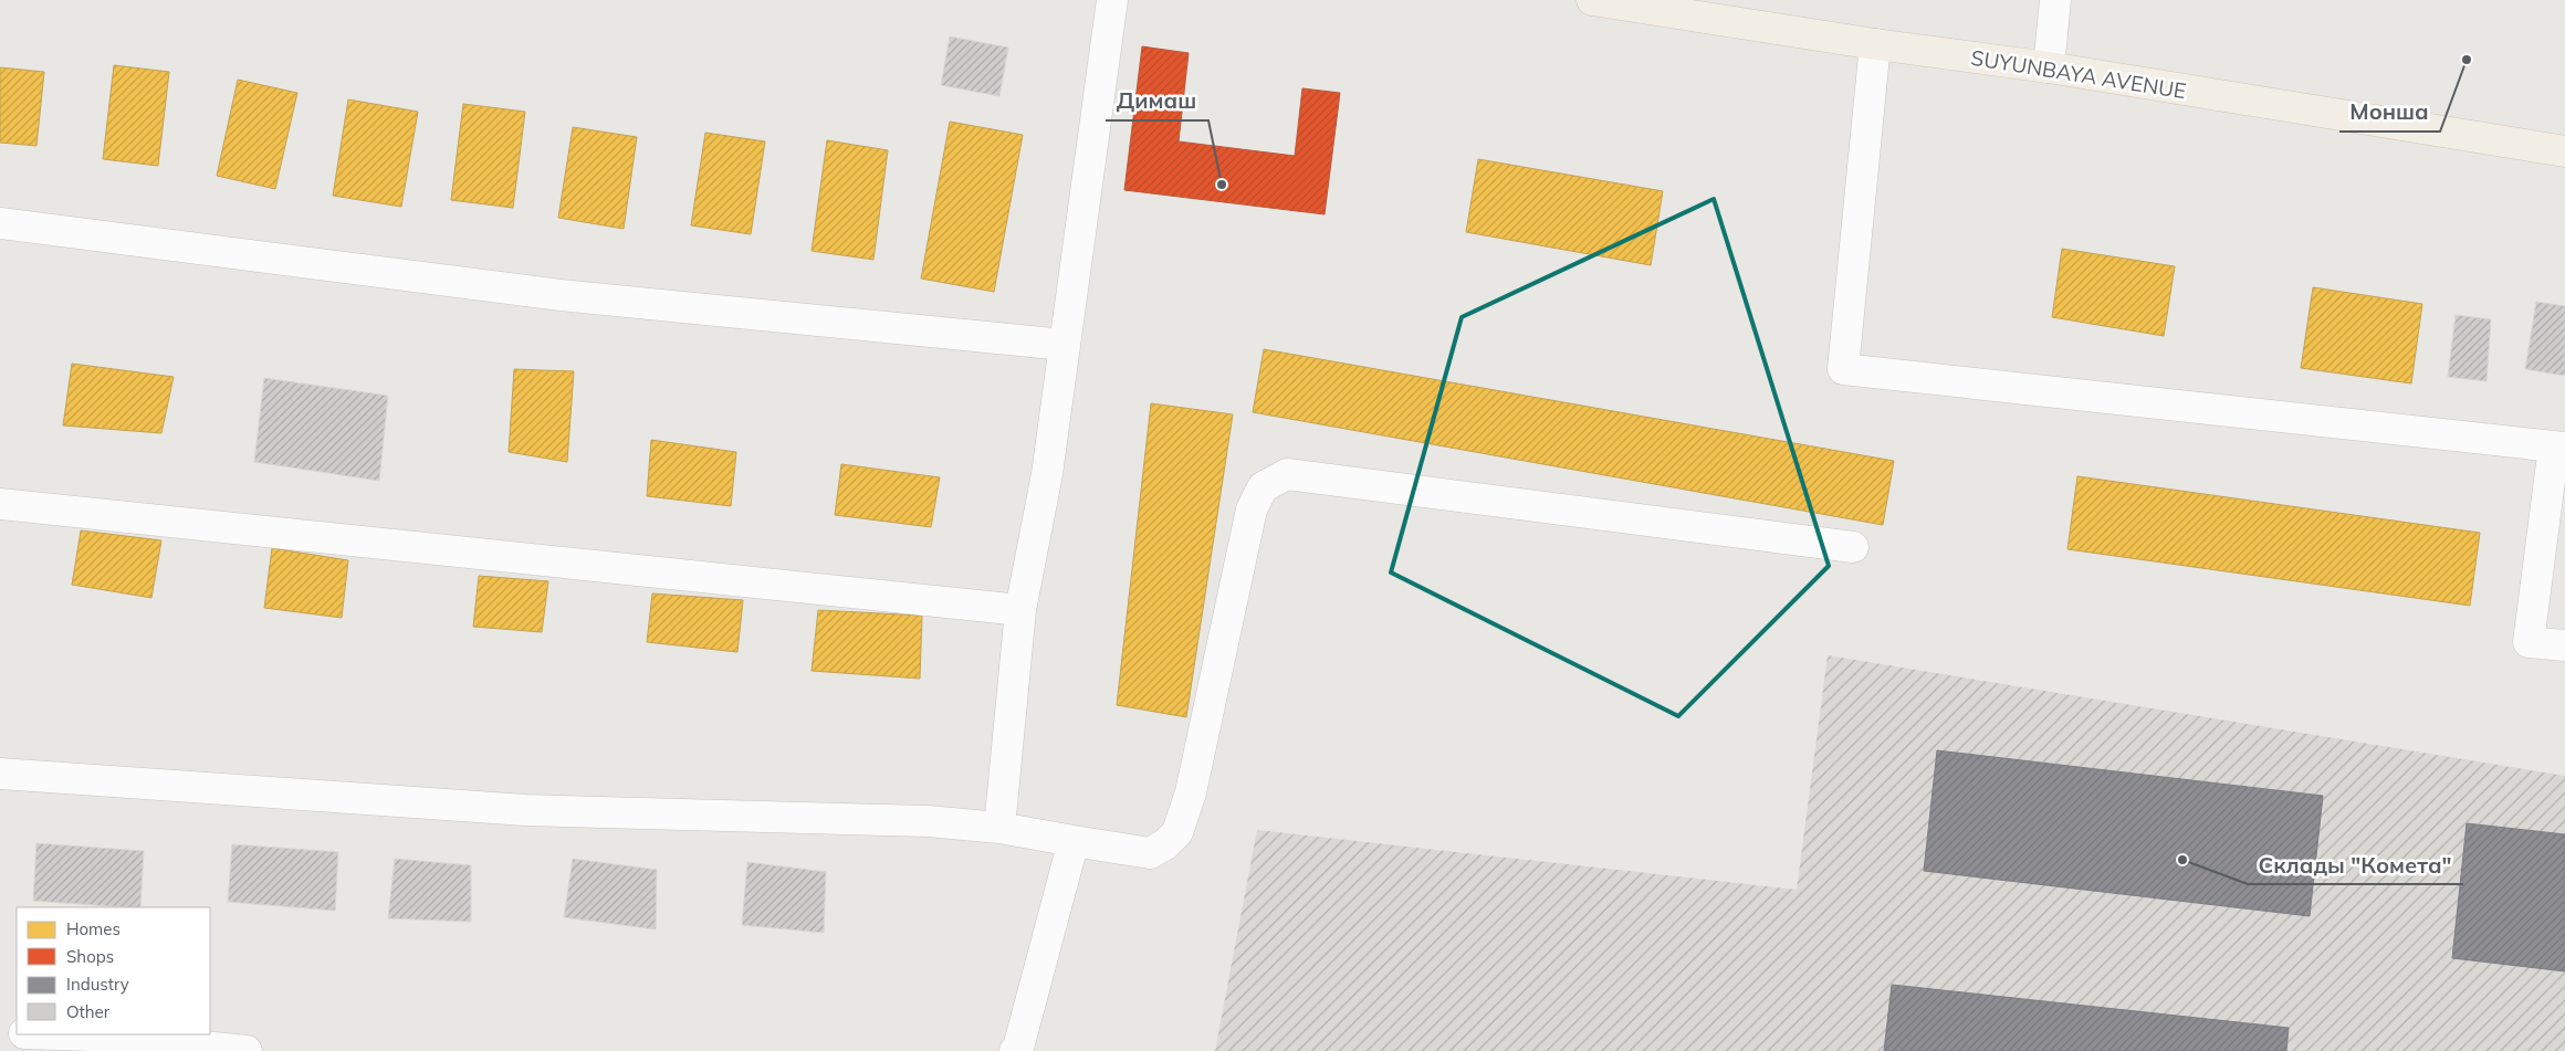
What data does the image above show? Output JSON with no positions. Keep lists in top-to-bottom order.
{
  "streets": {
    "main road": ["SUYUNBAYA AVENUE"]
  },
  "places": ["Монша", "Димаш", "Склады \"Комета\""],
  "legend": [
    "Homes",
    "Shops",
    "Industry",
    "Other"
  ]
}
